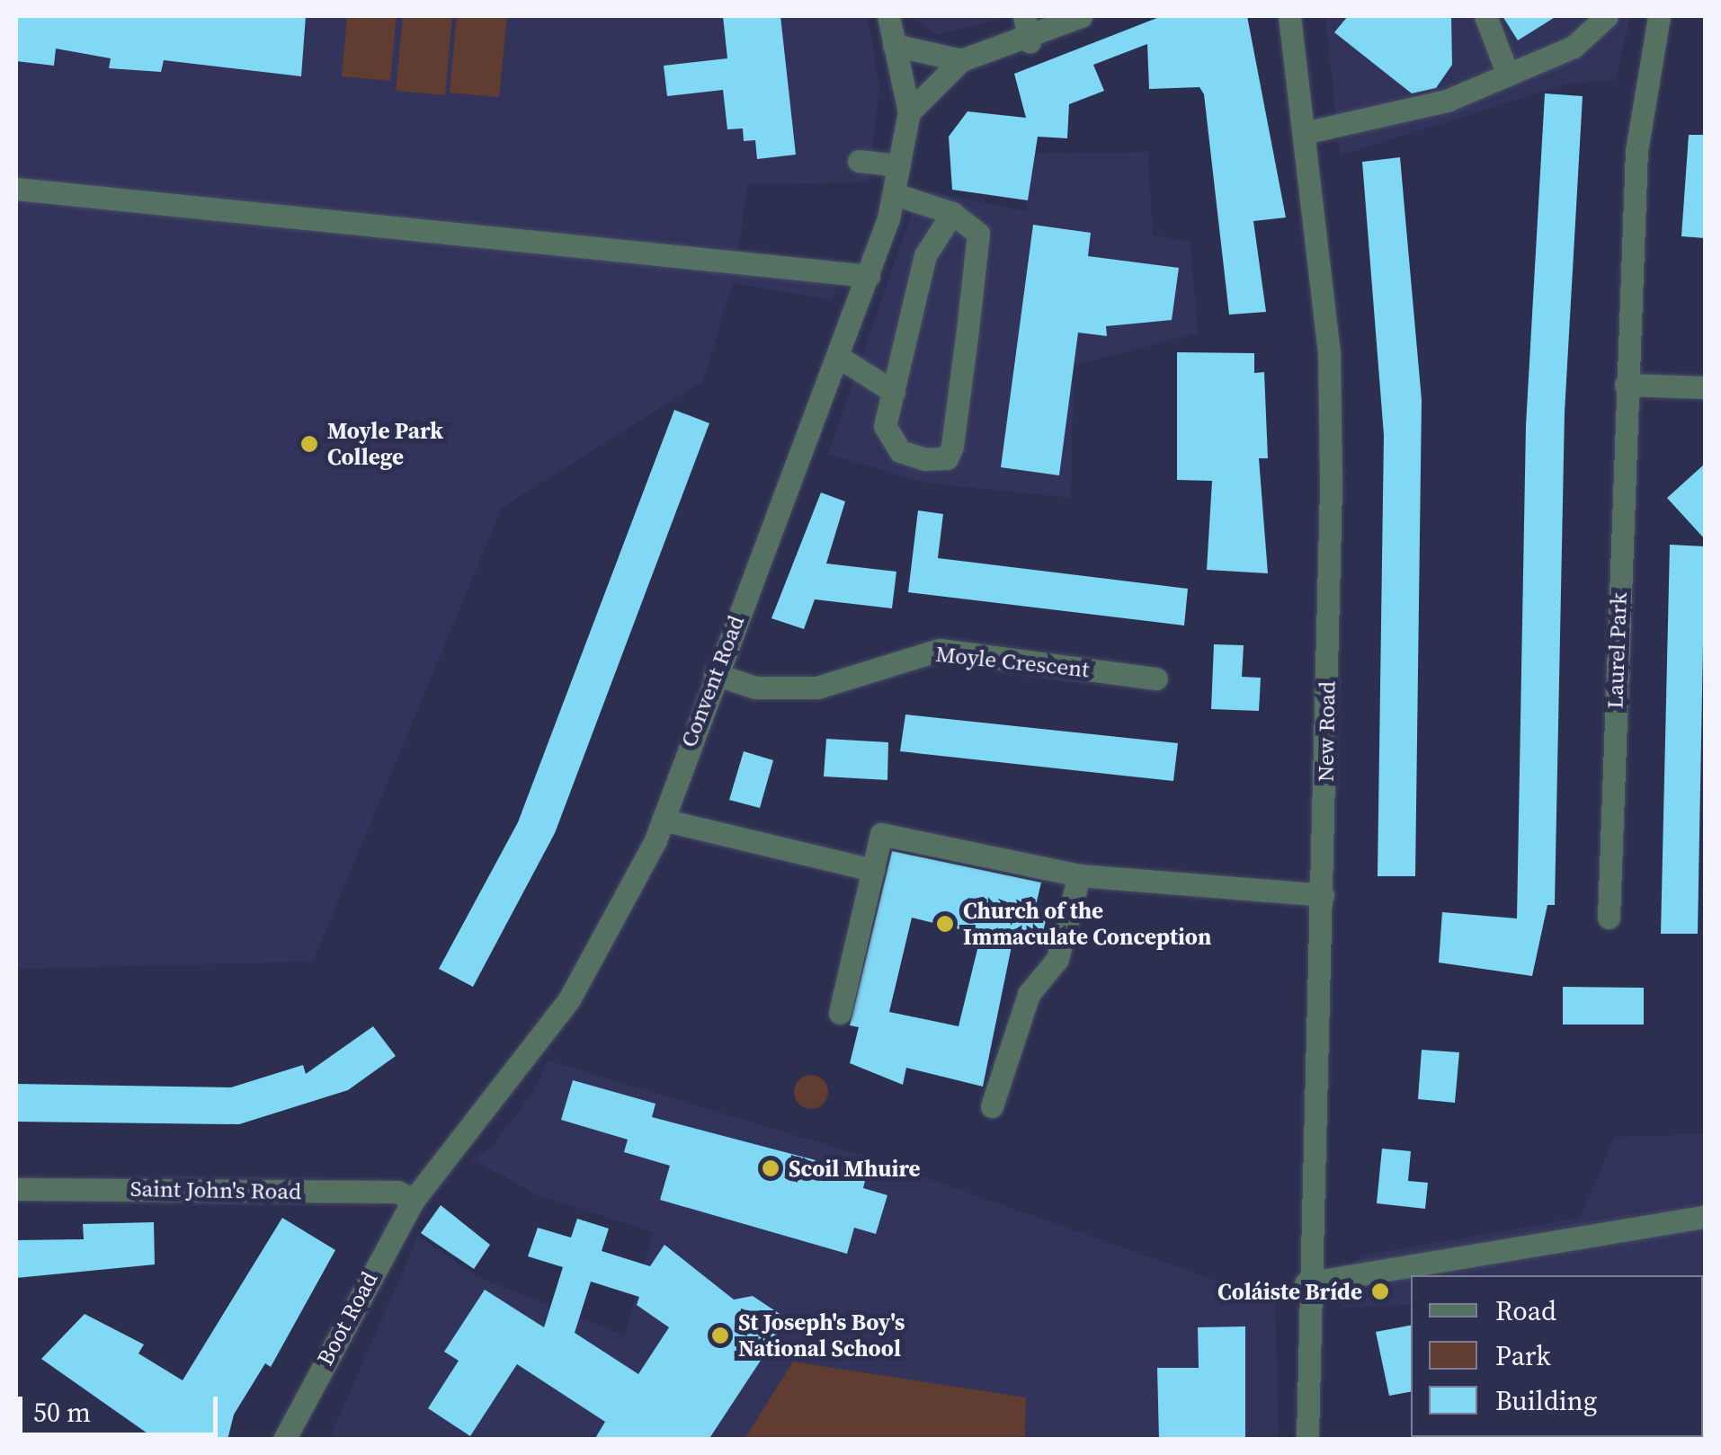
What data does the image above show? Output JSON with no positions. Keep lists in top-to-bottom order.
{
  "streets": {
    "street": [
      "Laurel Park",
      "Moyle Crescent",
      "Convent Road",
      "New Road",
      "Saint John's Road",
      "Boot Road"
    ]
  },
  "crossings": [
    ["Moyle Crescent", "Convent Road"],
    ["Convent Road", "Saint John's Road"],
    ["Convent Road", "Boot Road"],
    ["Saint John's Road", "Boot Road"]
  ],
  "places": [
    "Moyle Park College",
    "Church of the Immaculate Conception",
    "Scoil Mhuire",
    "Coláiste Bríde",
    "St Joseph's Boy's National School"
  ],
  "legend": ["Road", "Park", "Building"],
  "scale_bar": "50 m"
}
